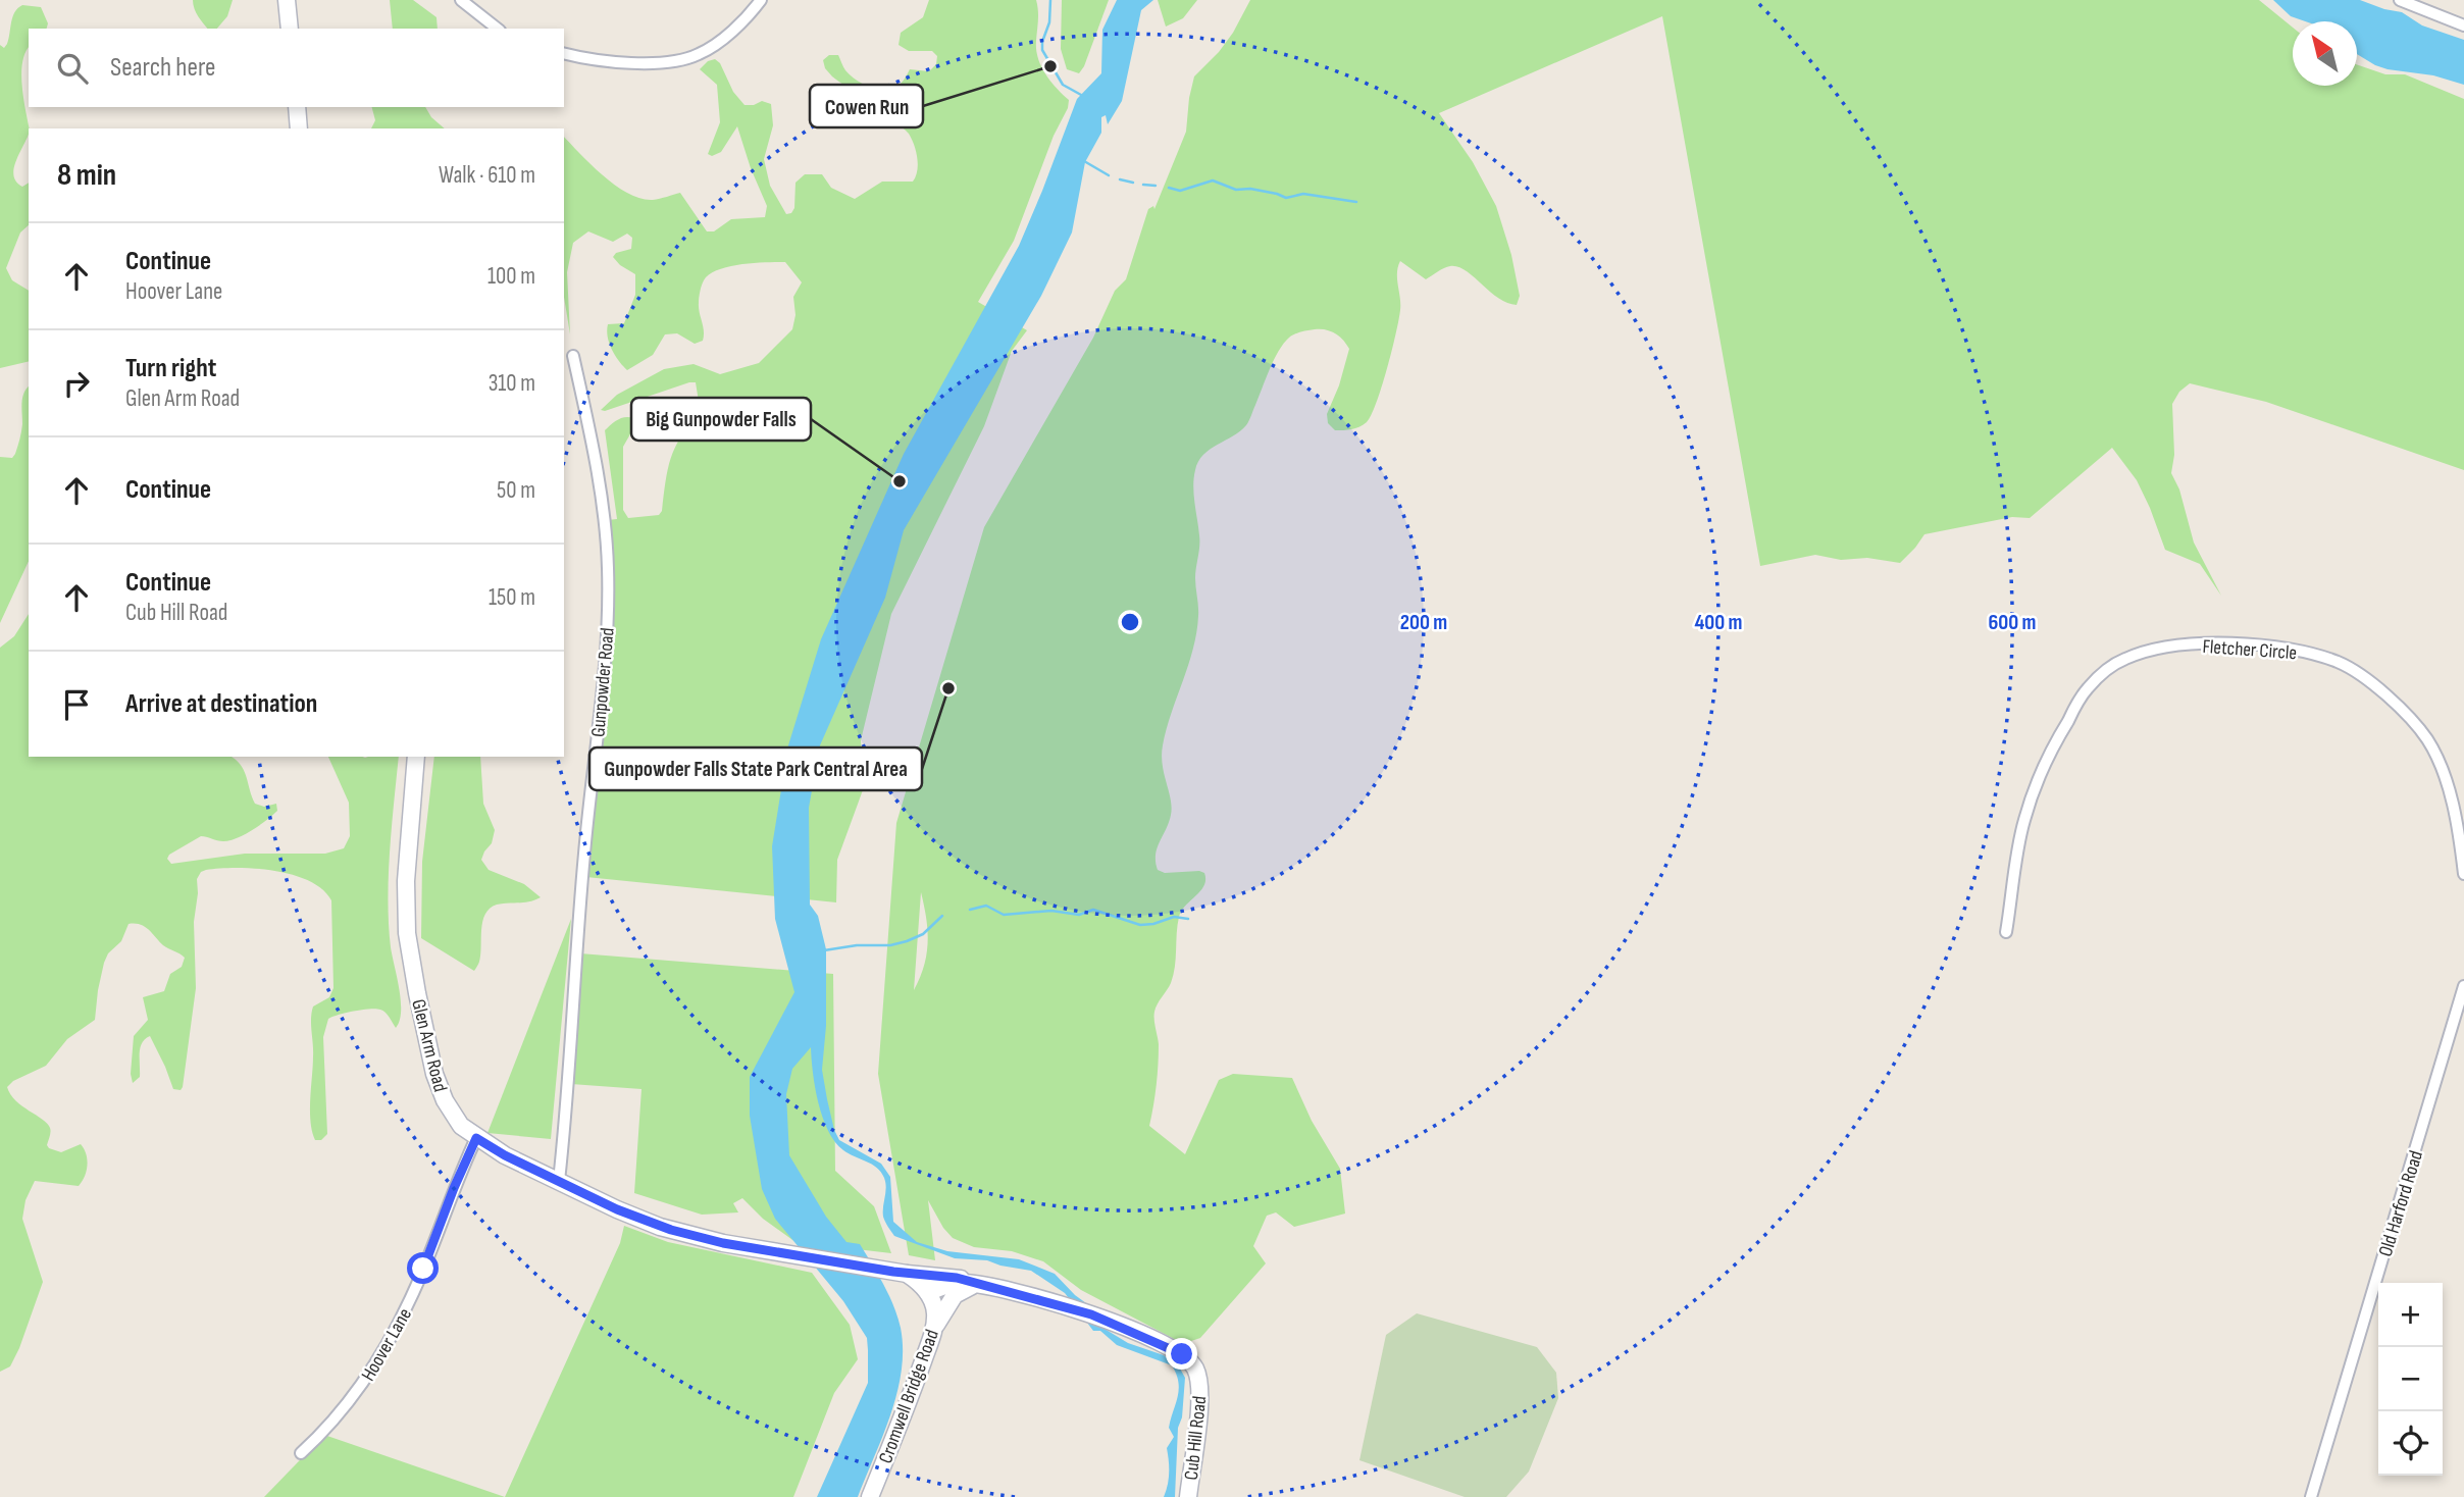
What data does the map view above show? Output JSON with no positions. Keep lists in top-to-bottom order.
{
  "streets": {
    "main road": ["Glen Arm Road", "Cromwell Bridge Road", "Cub Hill Road"],
    "street": [
      "Fletcher Circle",
      "Gunpowder Road",
      "Old Harford Road",
      "Hoover Lane"
    ]
  },
  "crossings": [
    ["Gunpowder Road", "Glen Arm Road"],
    ["Glen Arm Road", "Hoover Lane"],
    ["Glen Arm Road", "Cub Hill Road"],
    ["Cromwell Bridge Road", "Cub Hill Road"]
  ],
  "places": ["Cowen Run", "Big Gunpowder Falls", "Gunpowder Falls State Park Central Area"],
  "north": "top left",
  "page": {
    "search": "Search here",
    "heading": ["8 min", "Walk · 610 m"],
    "list": [
      ["Continue", "Hoover Lane", "100 m"],
      ["Turn right", "Glen Arm Road", "310 m"],
      ["Continue", "50 m"],
      ["Continue", "Cub Hill Road", "150 m"],
      "Arrive at destination"
    ],
    "map_buttons": ["+", "−"]
  },
  "rings": ["200 m", "400 m", "600 m"]
}
